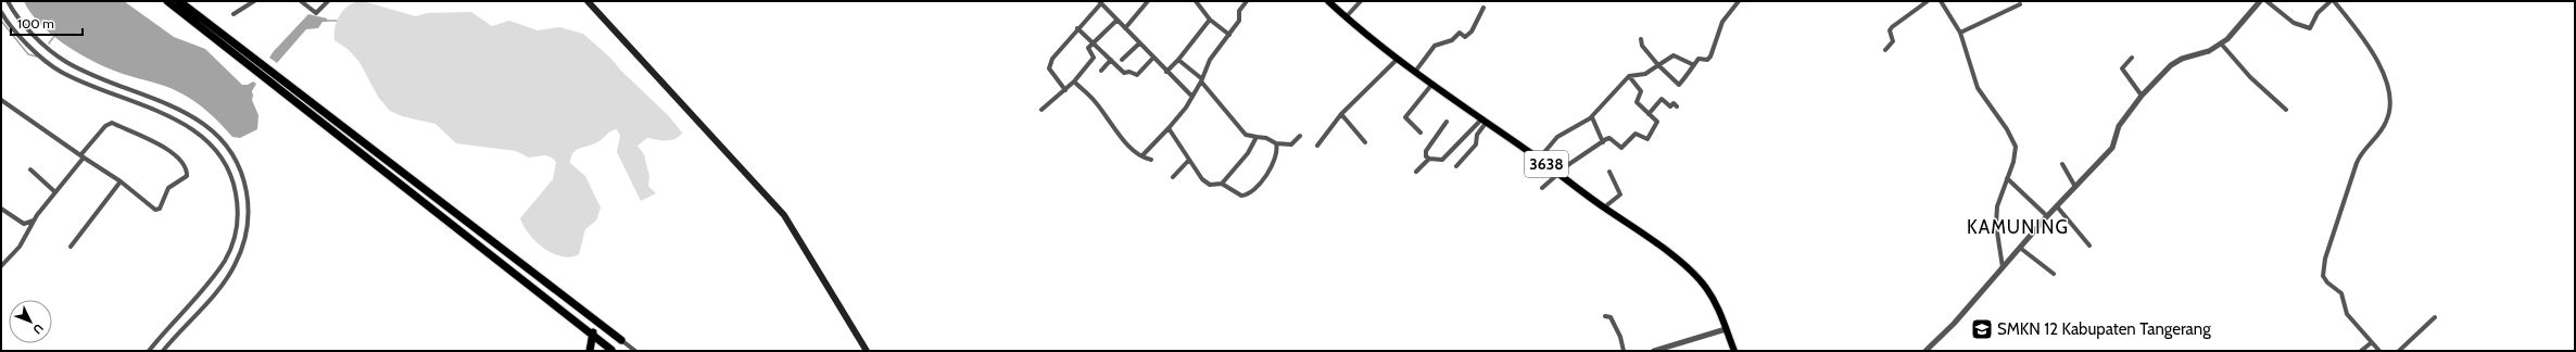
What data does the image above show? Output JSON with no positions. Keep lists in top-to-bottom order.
{
  "streets": {
    "main road": ["3638"]
  },
  "districts": ["KAMUNING"],
  "places": {
    "school or university": ["SMKN 12 Kabupaten Tangerang"]
  },
  "scale_bar": "100 m",
  "north": "bottom right"
}
